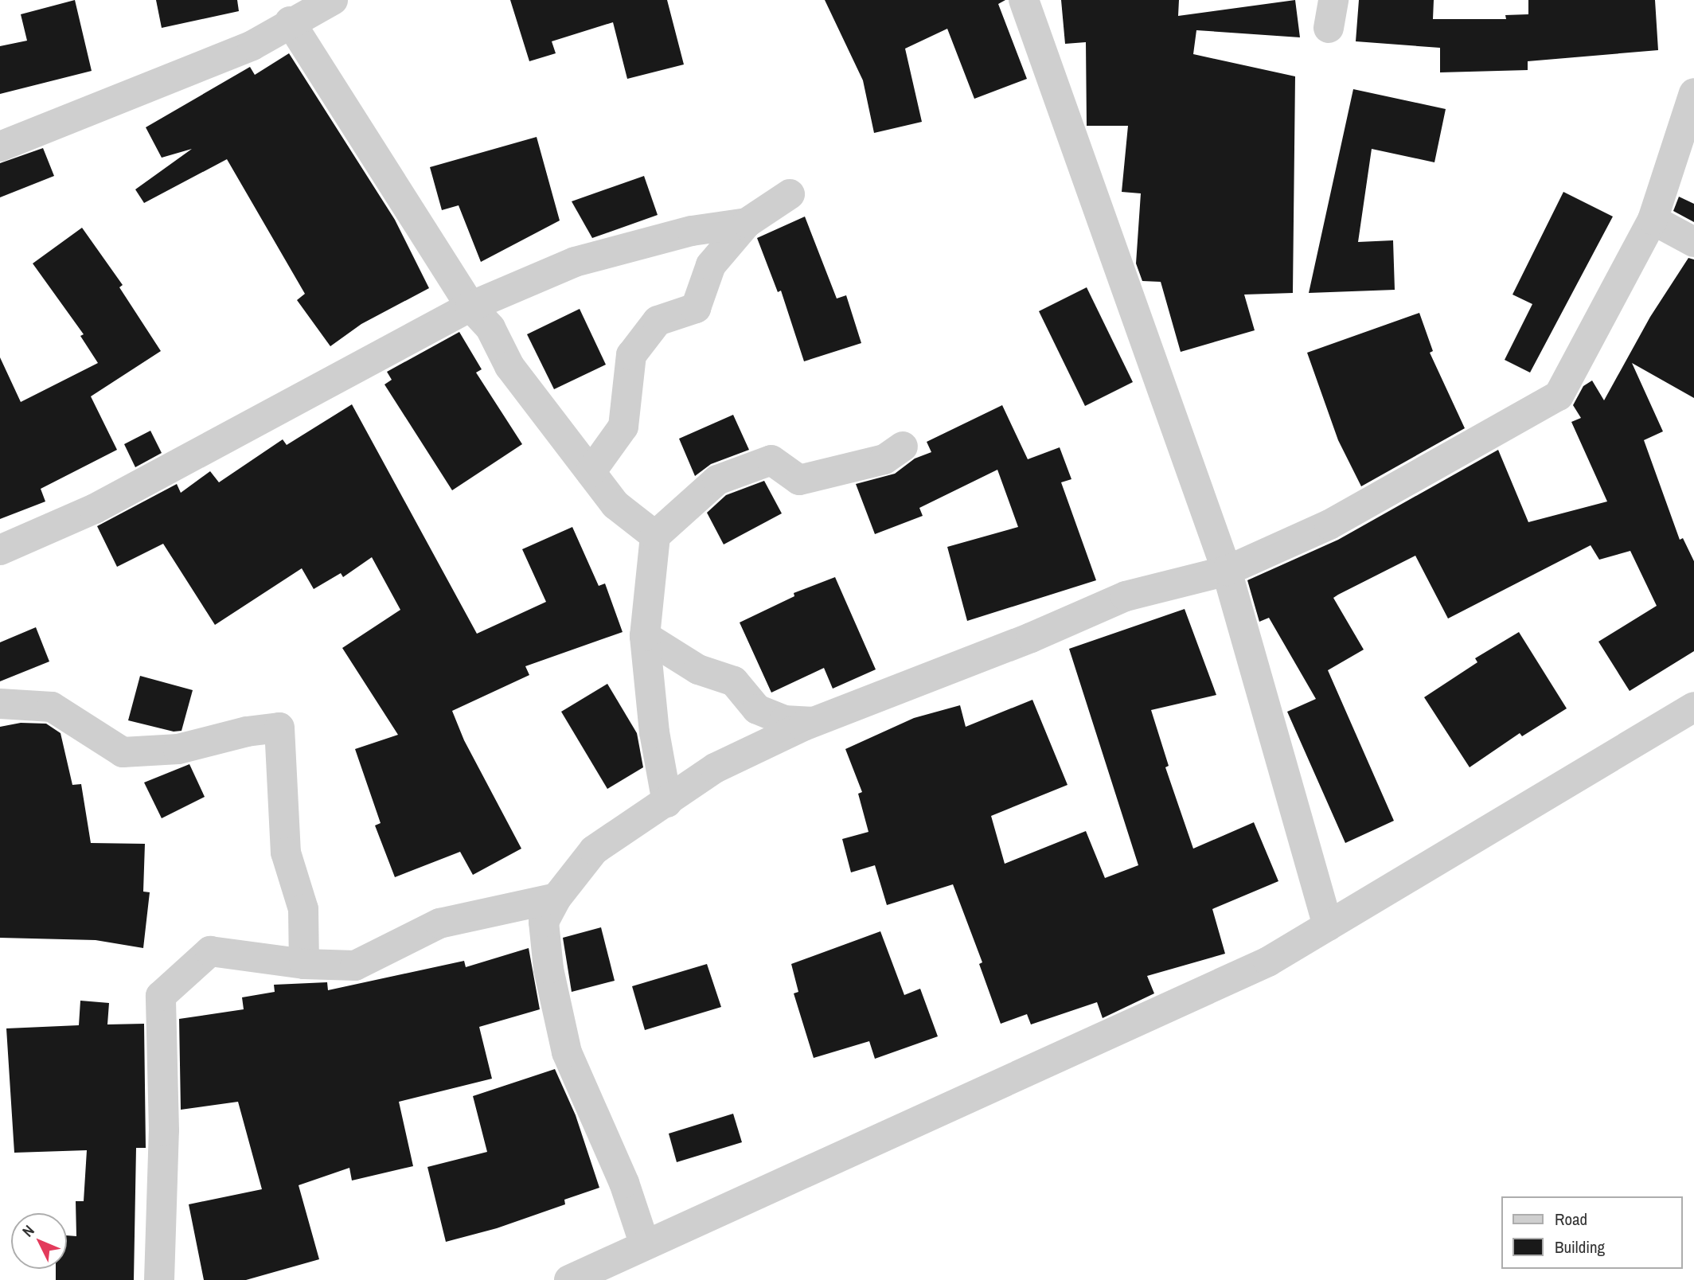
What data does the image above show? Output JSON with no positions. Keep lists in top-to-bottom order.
{
  "legend": ["Road", "Building"],
  "north": "top left"
}
